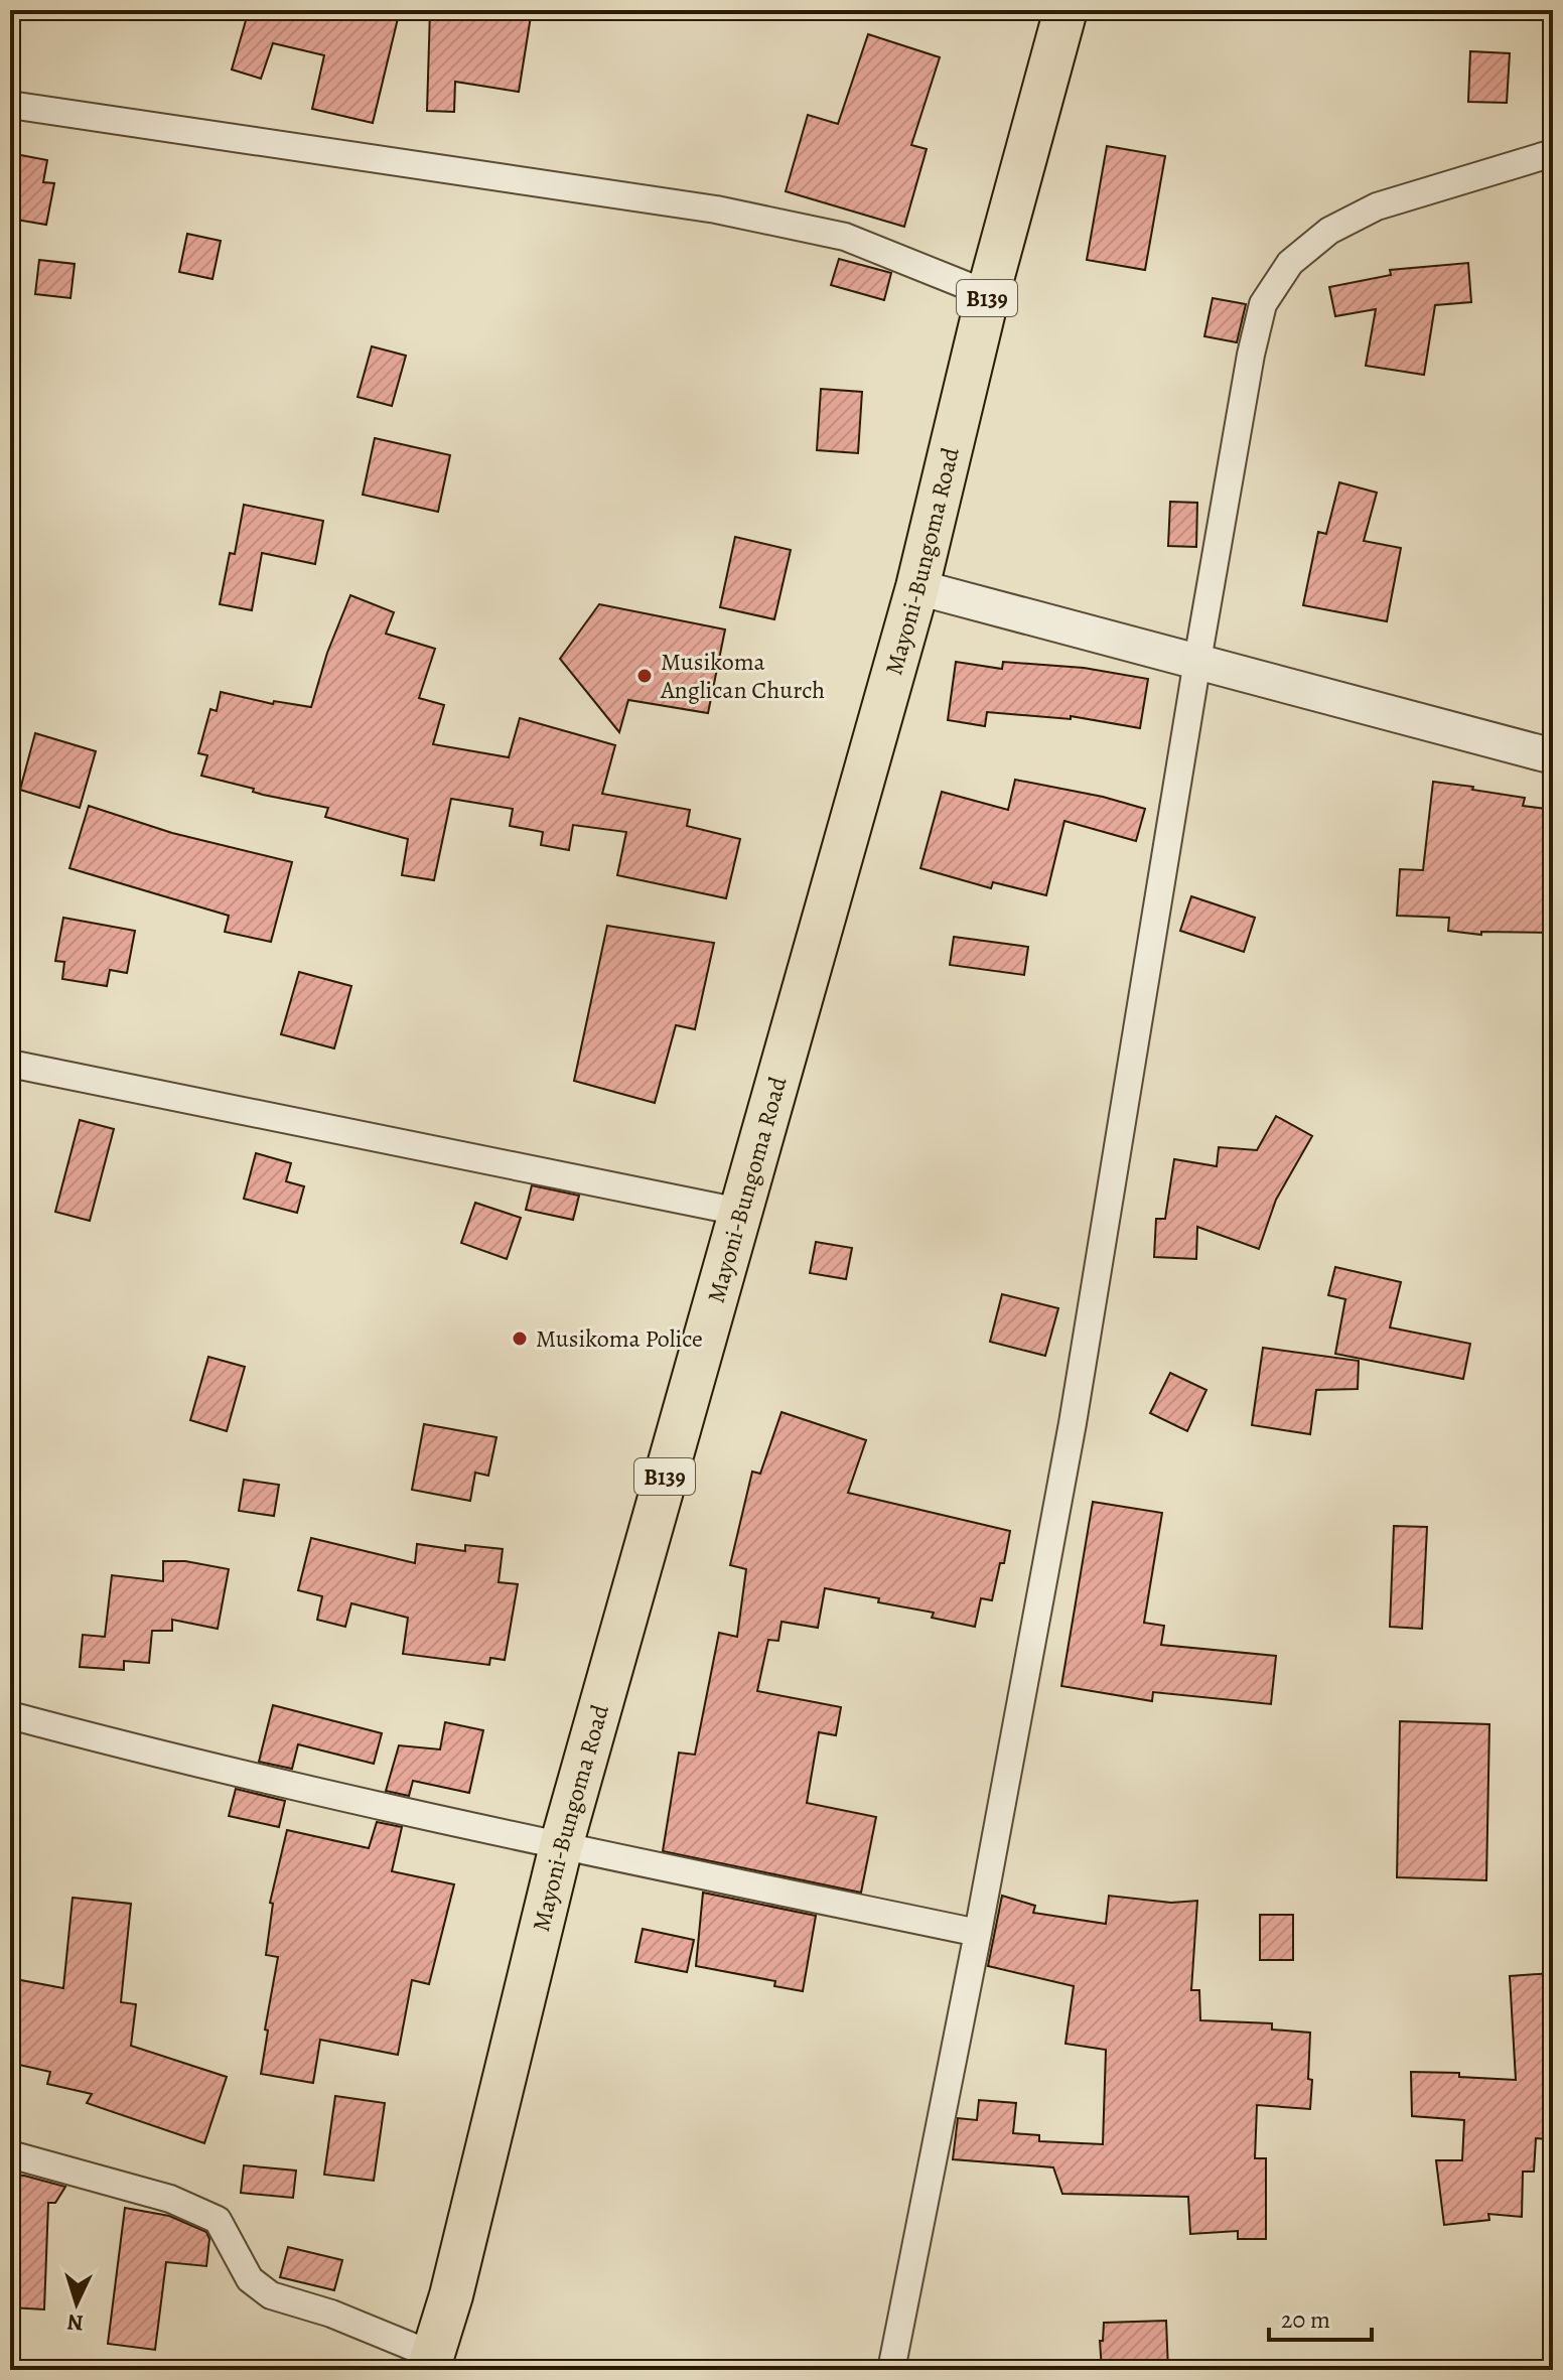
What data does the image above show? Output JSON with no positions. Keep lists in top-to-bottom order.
{
  "streets": {
    "main road": ["B139", "Mayoni-Bungoma Road"]
  },
  "places": ["Musikoma Anglican Church", "Musikoma Police"],
  "scale_bar": "20 m",
  "north": "bottom"
}
